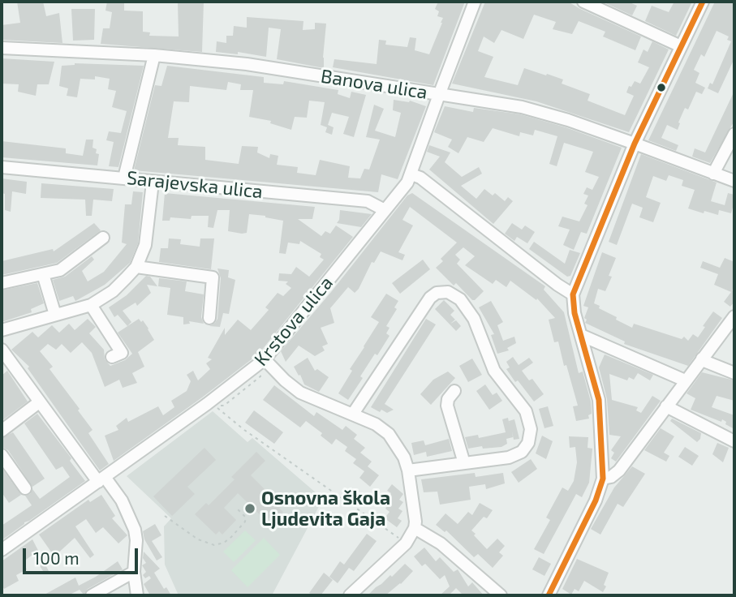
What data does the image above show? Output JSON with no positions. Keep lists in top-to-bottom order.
{
  "streets": {
    "street": ["Banova ulica", "Sarajevska ulica", "Krstova ulica"]
  },
  "crossings": [
    ["Banova ulica", "Krstova ulica"],
    ["Sarajevska ulica", "Krstova ulica"]
  ],
  "places": ["Osnovna škola Ljudevita Gaja"],
  "scale_bar": "100 m"
}
